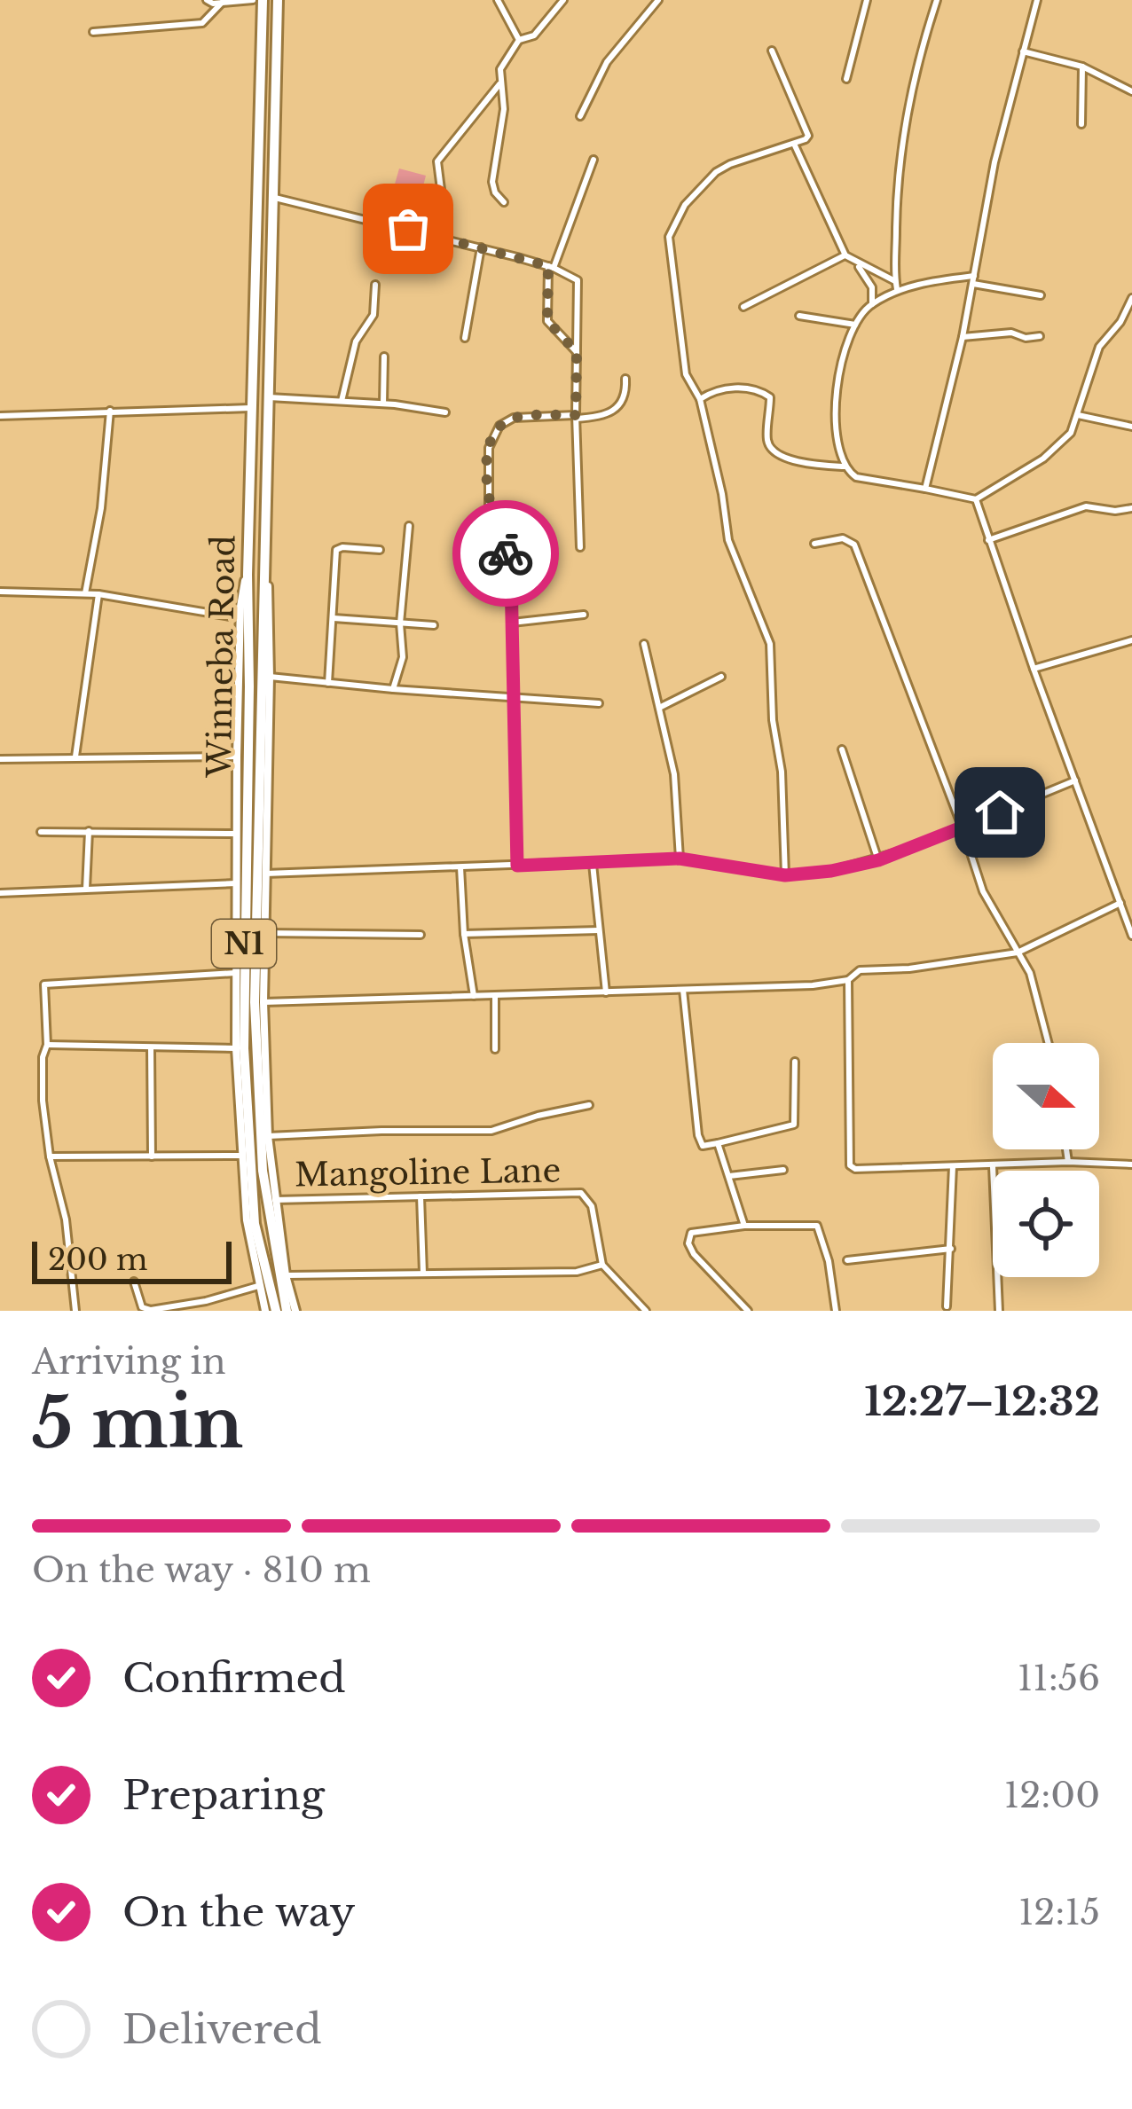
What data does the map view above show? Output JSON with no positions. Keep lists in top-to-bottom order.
{
  "streets": {
    "highway": ["Winneba Road", "N1"],
    "street": ["Mangoline Lane"]
  },
  "scale_bar": "200 m",
  "north": "right",
  "page": {
    "scale": "200 m",
    "heading": ["5 min", "Arriving in", "12:27–12:32"],
    "bar": "On the way · 810 m",
    "list": [
      ["Confirmed", "11:56"],
      ["Preparing", "12:00"],
      ["On the way", "12:15"],
      "Delivered"
    ]
  }
}
